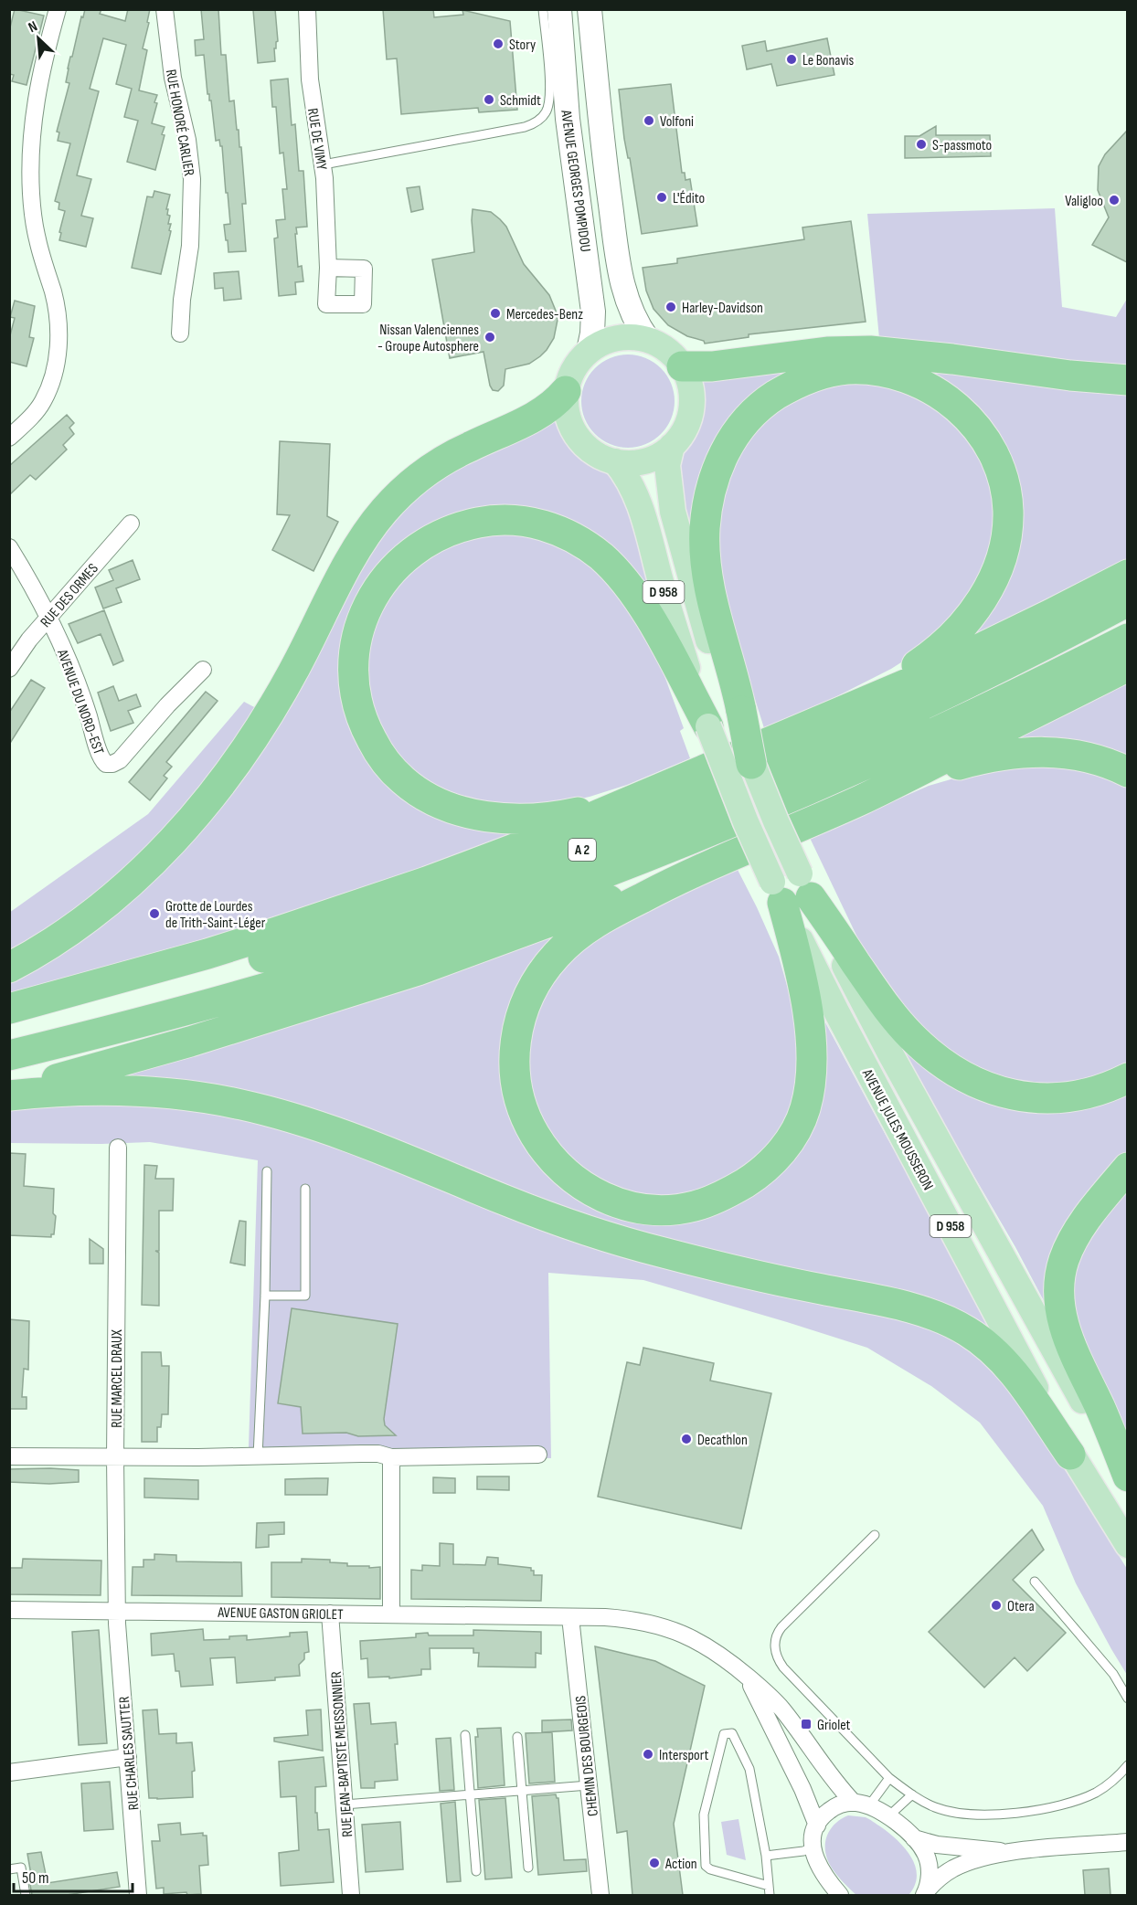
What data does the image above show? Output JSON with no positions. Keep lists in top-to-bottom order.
{
  "streets": {
    "highway": ["A 2"],
    "main road": ["AVENUE GEORGES POMPIDOU", "D 958", "AVENUE JULES MOUSSERON"],
    "street": [
      "RUE HONORÉ CARLIER",
      "RUE DE VIMY",
      "RUE DES ORMES",
      "AVENUE DU NORD-EST",
      "RUE MARCEL DRAUX",
      "AVENUE GASTON GRIOLET",
      "RUE CHARLES SAUTTER",
      "RUE JEAN-BAPTISTE MEISSONNIER",
      "CHEMIN DES BOURGEOIS"
    ]
  },
  "crossings": [
    ["AVENUE GEORGES POMPIDOU", "D 958"],
    ["D 958", "AVENUE JULES MOUSSERON"],
    ["RUE DES ORMES", "AVENUE DU NORD-EST"],
    ["RUE MARCEL DRAUX", "AVENUE GASTON GRIOLET"],
    ["RUE MARCEL DRAUX", "RUE CHARLES SAUTTER"],
    ["AVENUE GASTON GRIOLET", "RUE CHARLES SAUTTER"],
    ["AVENUE GASTON GRIOLET", "RUE JEAN-BAPTISTE MEISSONNIER"],
    ["AVENUE GASTON GRIOLET", "CHEMIN DES BOURGEOIS"]
  ],
  "places": {
    "other": [
      "Story",
      "Le Bonavis",
      "Schmidt",
      "Volfoni",
      "S-passmoto",
      "L'Édito",
      "Valigloo",
      "Harley-Davidson",
      "Mercedes-Benz",
      "Nissan Valenciennes - Groupe Autosphere",
      "Grotte de Lourdes de Trith-Saint-Léger",
      "Decathlon",
      "Otera",
      "Intersport",
      "Action"
    ],
    "transit": ["Griolet"]
  },
  "scale_bar": "50 m",
  "north": "top left"
}
